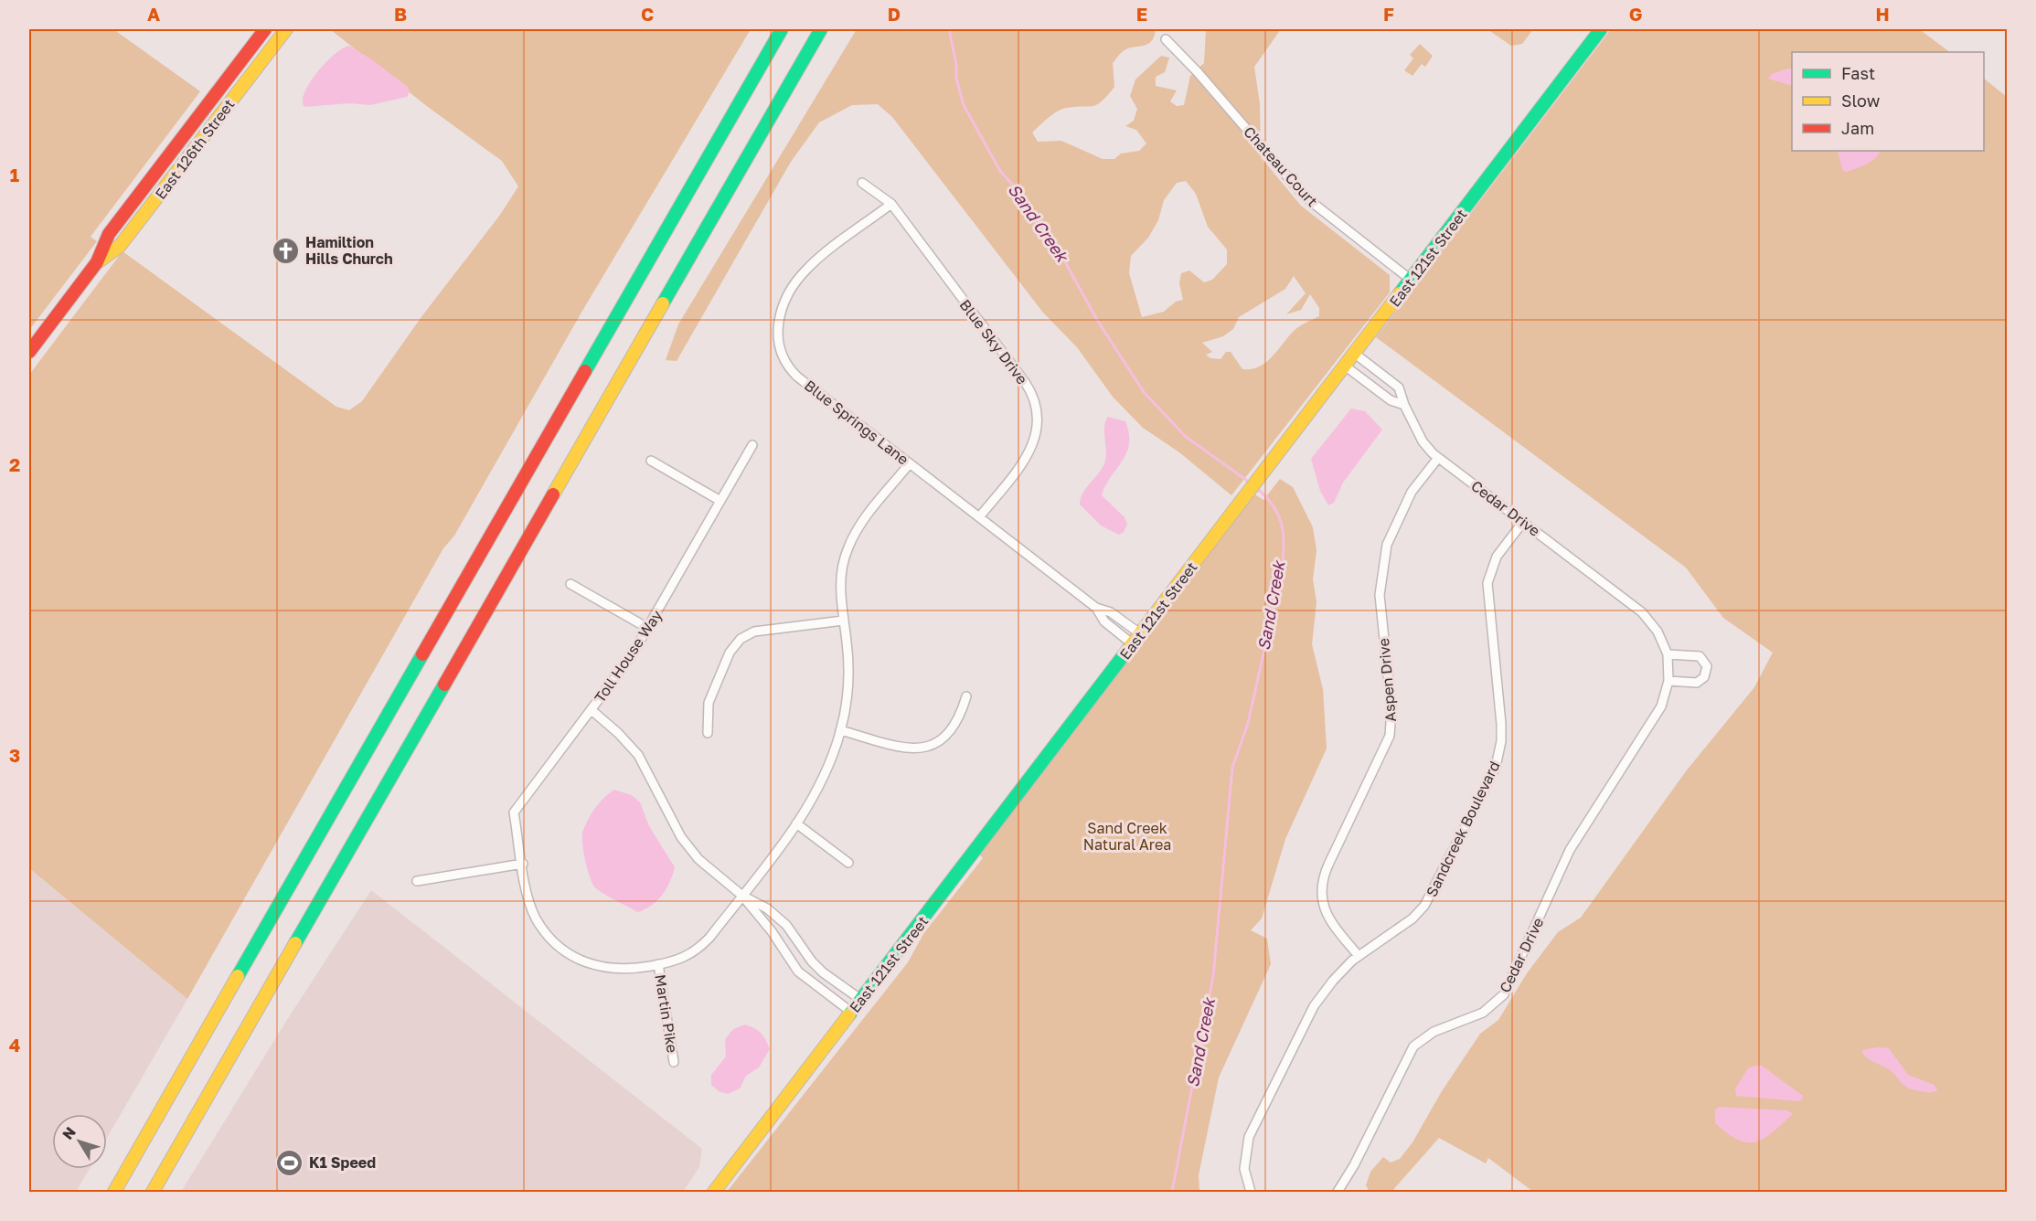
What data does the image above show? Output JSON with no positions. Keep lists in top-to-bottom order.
{
  "streets": {
    "main road": ["East 126th Street", "East 121st Street"],
    "street": [
      "Chateau Court",
      "Blue Sky Drive",
      "Blue Springs Lane",
      "Cedar Drive",
      "Toll House Way",
      "Aspen Drive",
      "Sandcreek Boulevard",
      "Martin Pike"
    ]
  },
  "crossings": [
    ["Chateau Court", "East 121st Street"],
    ["East 121st Street", "Blue Springs Lane"],
    ["East 121st Street", "Cedar Drive"],
    ["Blue Sky Drive", "Blue Springs Lane"],
    ["Blue Springs Lane", "Toll House Way"],
    ["Cedar Drive", "Aspen Drive"],
    ["Cedar Drive", "Sandcreek Boulevard"],
    ["Toll House Way", "Martin Pike"],
    ["Aspen Drive", "Sandcreek Boulevard"]
  ],
  "water": ["Sand Creek"],
  "parks": ["Sand Creek Natural Area"],
  "places": {
    "church": ["Hamiltion Hills Church"],
    "sports": ["K1 Speed"]
  },
  "legend": ["Fast", "Slow", "Jam"],
  "north": "top left",
  "grid": {
    "columns": [
      "A",
      "B",
      "C",
      "D",
      "E",
      "F",
      "G",
      "H"
    ],
    "rows": [
      "1",
      "2",
      "3",
      "4"
    ]
  }
}
